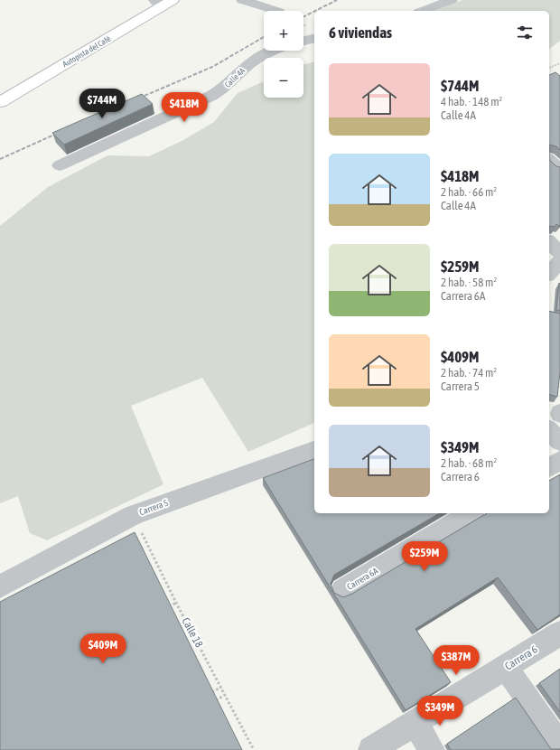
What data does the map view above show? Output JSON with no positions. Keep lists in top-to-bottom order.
{
  "streets": {
    "highway": ["Autopista del Café"],
    "street": [
      "Calle 4A",
      "Carrera 5",
      "Carrera 6A",
      "Carrera 6"
    ],
    "path": ["Calle 18"]
  },
  "crossings": [
    ["Carrera 5", "Calle 18"]
  ],
  "page": {
    "map_buttons": ["+", "−"],
    "heading": "6 viviendas",
    "list": [
      {
        "name": "$744M",
        "note": "4 hab. · 148 m² · Calle 4A"
      },
      {
        "name": "$418M",
        "note": "2 hab. · 66 m² · Calle 4A"
      },
      {
        "name": "$259M",
        "note": "2 hab. · 58 m² · Carrera 6A"
      },
      {
        "name": "$409M",
        "note": "2 hab. · 74 m² · Carrera 5"
      },
      {
        "name": "$349M",
        "note": "2 hab. · 68 m² · Carrera 6"
      }
    ],
    "price": [
      "$744M",
      "$418M",
      "$259M",
      "$409M",
      "$387M",
      "$349M"
    ]
  }
}
